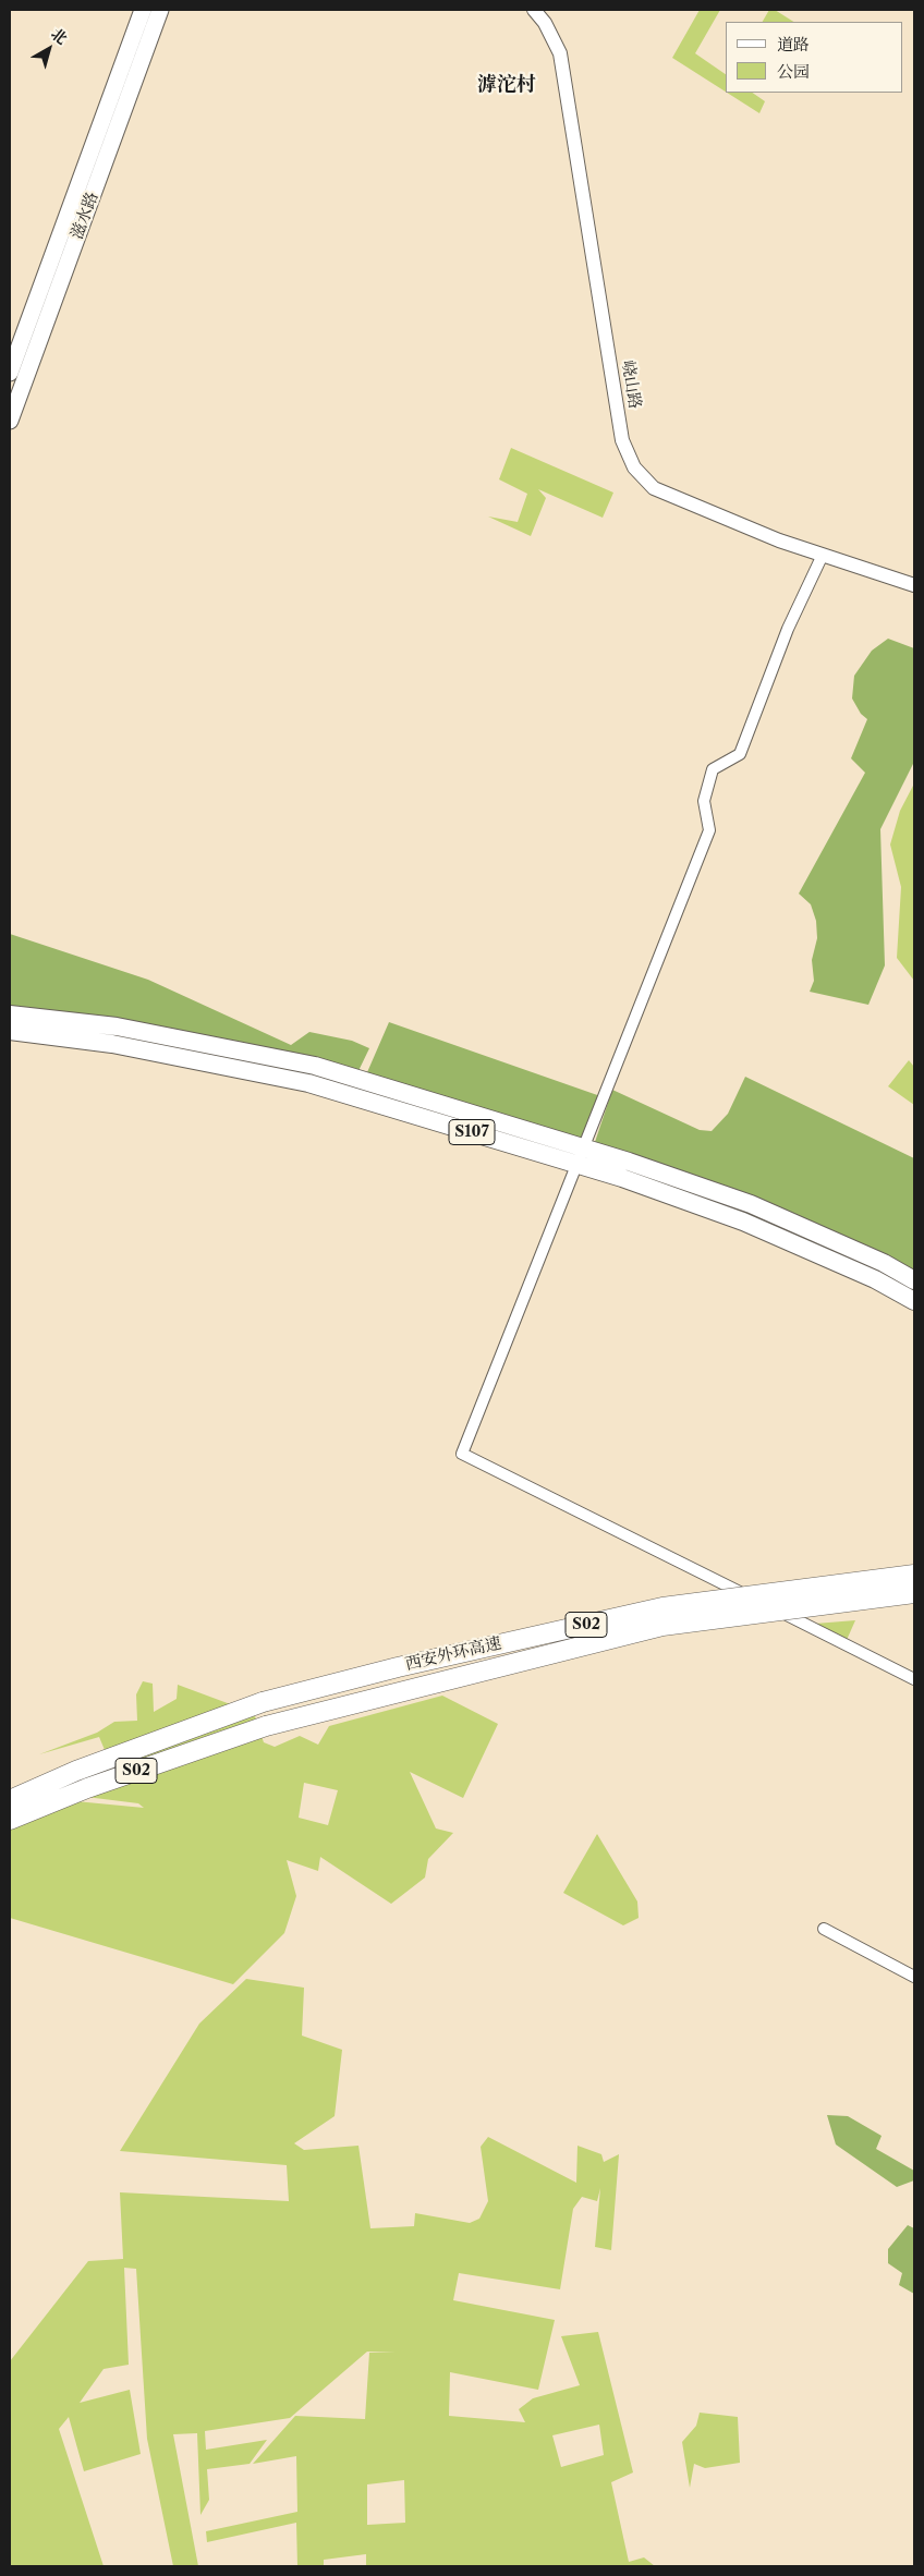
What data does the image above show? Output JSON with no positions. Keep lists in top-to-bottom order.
{
  "streets": {
    "highway": ["S107", "S02", "西安外环高速"],
    "main road": ["滋水路"],
    "street": ["峣山路"]
  },
  "districts": ["滹沱村"],
  "legend": ["道路", "公园"],
  "north": "top right"
}
